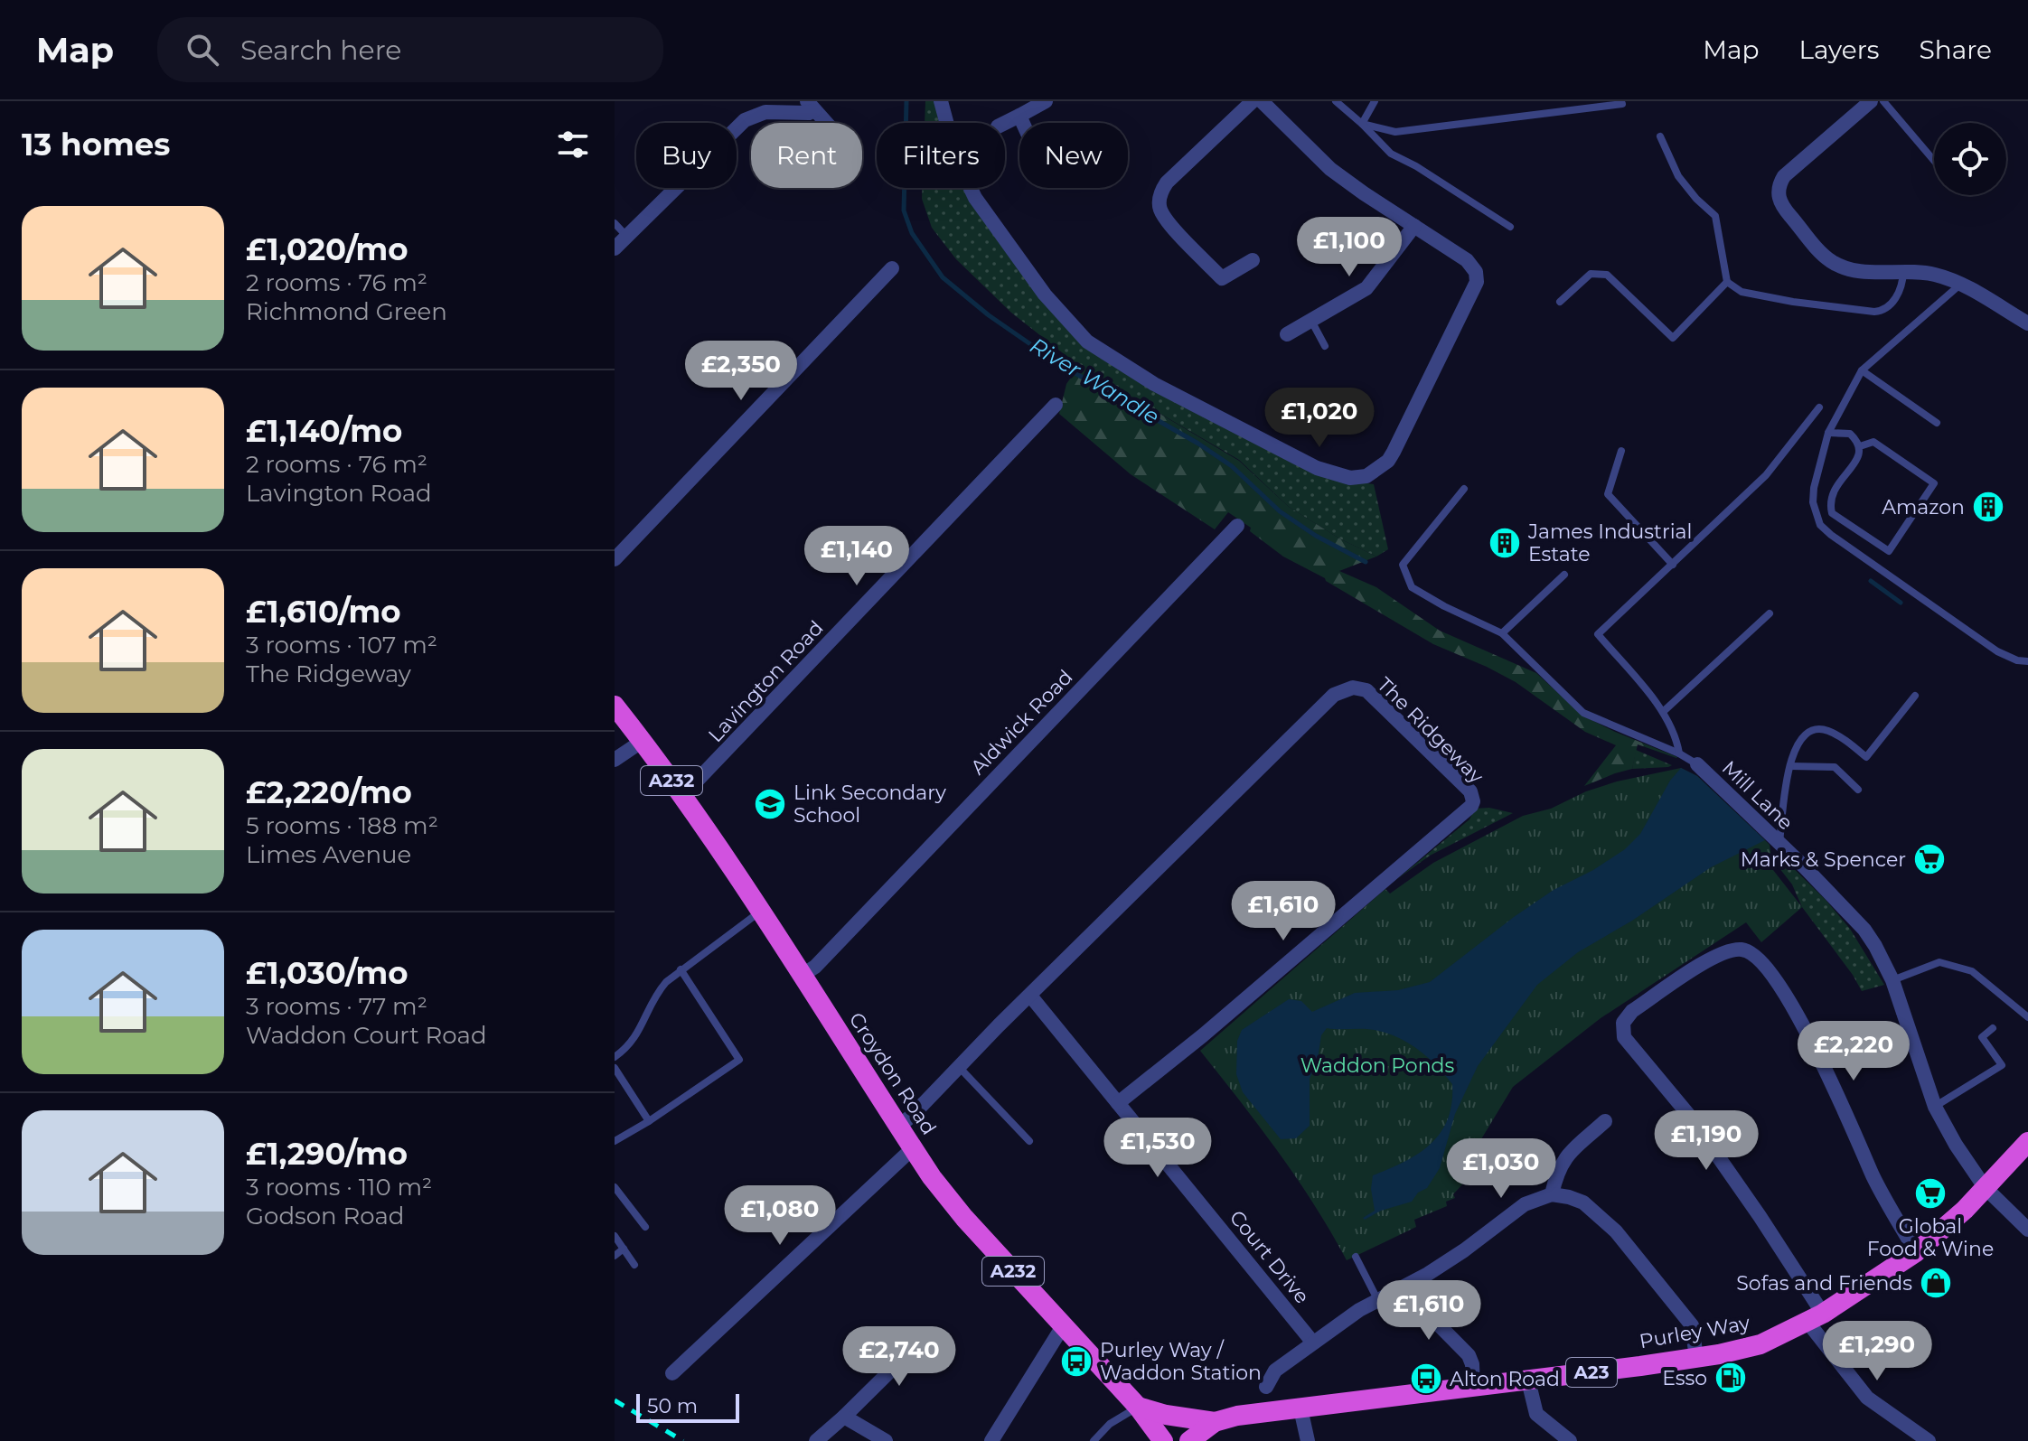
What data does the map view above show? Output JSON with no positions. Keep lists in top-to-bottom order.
{
  "streets": {
    "highway": [
      "A232",
      "Croydon Road",
      "Purley Way",
      "A23"
    ],
    "street": [
      "Lavington Road",
      "Aldwick Road",
      "The Ridgeway",
      "Mill Lane",
      "Court Drive"
    ]
  },
  "crossings": [
    ["Lavington Road", "Croydon Road"],
    ["Aldwick Road", "Croydon Road"],
    ["The Ridgeway", "Croydon Road"],
    ["The Ridgeway", "Court Drive"],
    ["Mill Lane", "Purley Way"],
    ["Purley Way", "A23"]
  ],
  "water": ["River Wandle"],
  "parks": ["Waddon Ponds"],
  "places": {
    "building": ["Amazon", "James Industrial Estate"],
    "school or university": ["Link Secondary School"],
    "supermarket": ["Marks & Spencer", "Global Food & Wine"],
    "shop": ["Sofas and Friends"],
    "bus stop": ["Purley Way / Waddon Station", "Alton Road"],
    "fuel station": ["Esso"]
  },
  "scale_bar": "50 m",
  "page": {
    "header": "Map",
    "search": "Search here",
    "nav": ["Map", "Layers", "Share"],
    "heading": "13 homes",
    "chip": [
      "Buy",
      "Rent",
      "Filters",
      "New"
    ],
    "list": [
      {
        "name": "£1,020/mo",
        "note": "2 rooms · 76 m² · Richmond Green"
      },
      {
        "name": "£1,140/mo",
        "note": "2 rooms · 76 m² · Lavington Road"
      },
      {
        "name": "£1,610/mo",
        "note": "3 rooms · 107 m² · The Ridgeway"
      },
      {
        "name": "£2,220/mo",
        "note": "5 rooms · 188 m² · Limes Avenue"
      },
      {
        "name": "£1,030/mo",
        "note": "3 rooms · 77 m² · Waddon Court Road"
      },
      {
        "name": "£1,290/mo",
        "note": "3 rooms · 110 m² · Godson Road"
      }
    ],
    "price": [
      "£1,100",
      "£2,350",
      "£1,020",
      "£1,140",
      "£1,610",
      "£2,220",
      "£1,190",
      "£1,530",
      "£1,030",
      "£1,080",
      "£1,610",
      "£1,290",
      "£2,740"
    ],
    "scale": "50 m"
  }
}
